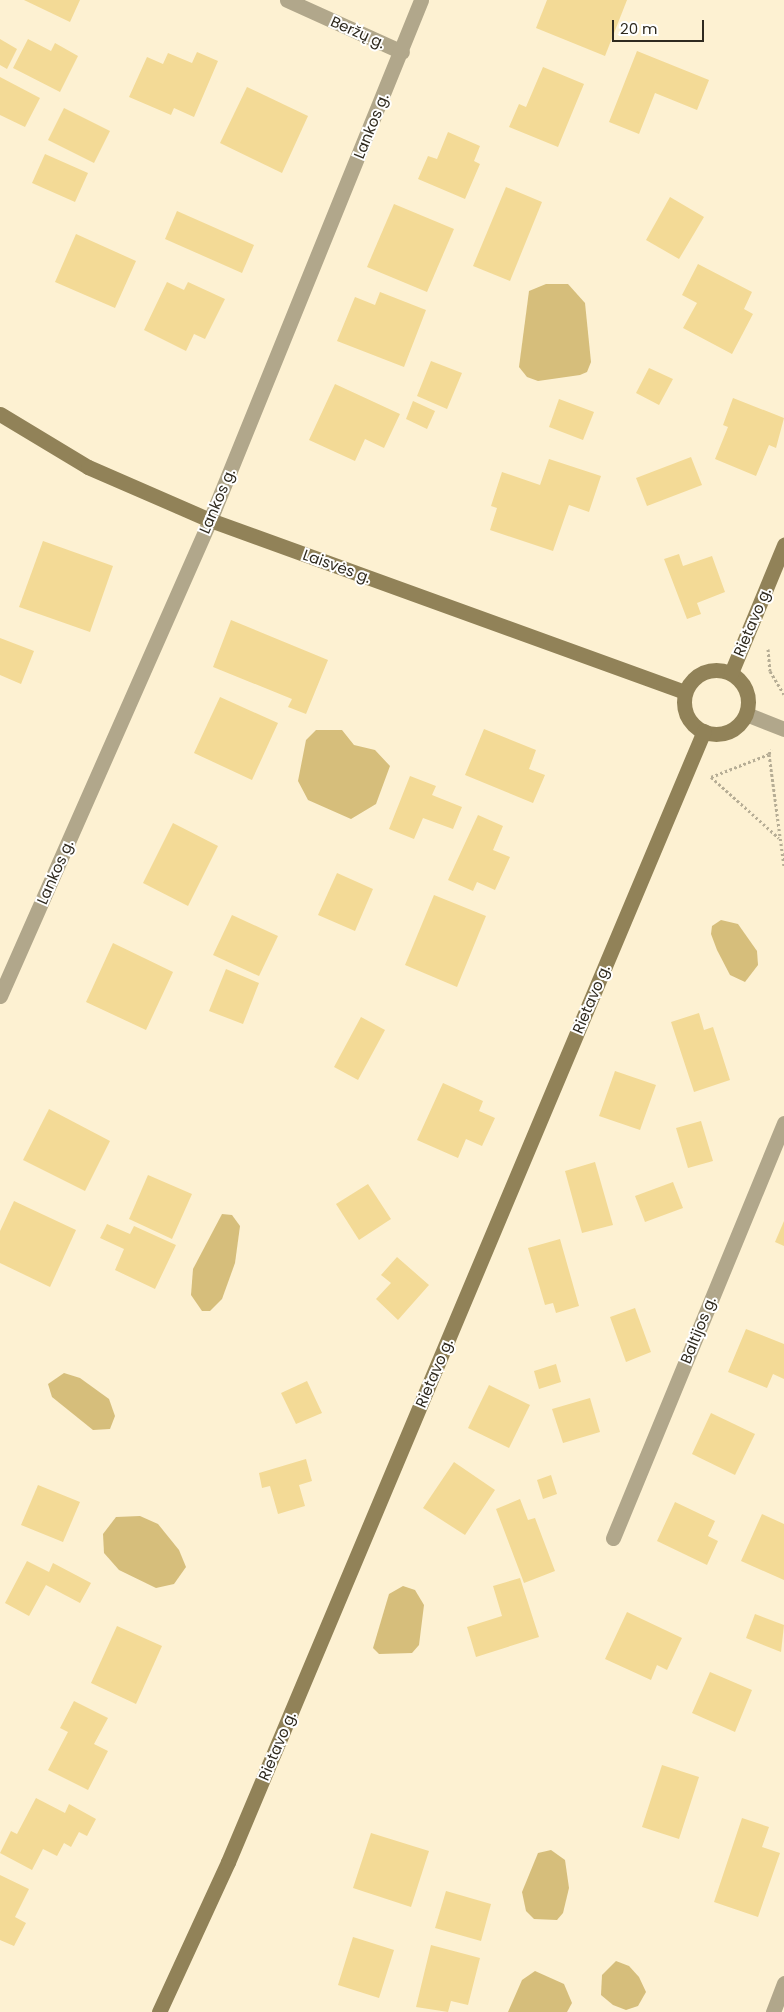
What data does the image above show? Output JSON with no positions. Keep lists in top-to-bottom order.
{
  "streets": {
    "main road": ["Laisvės g.", "Rietavo g."],
    "street": ["Beržų g.", "Lankos g.", "Baltijos g."]
  },
  "crossings": [
    ["Beržų g.", "Lankos g."],
    ["Lankos g.", "Laisvės g."],
    ["Laisvės g.", "Rietavo g."]
  ],
  "scale_bar": "20 m"
}
